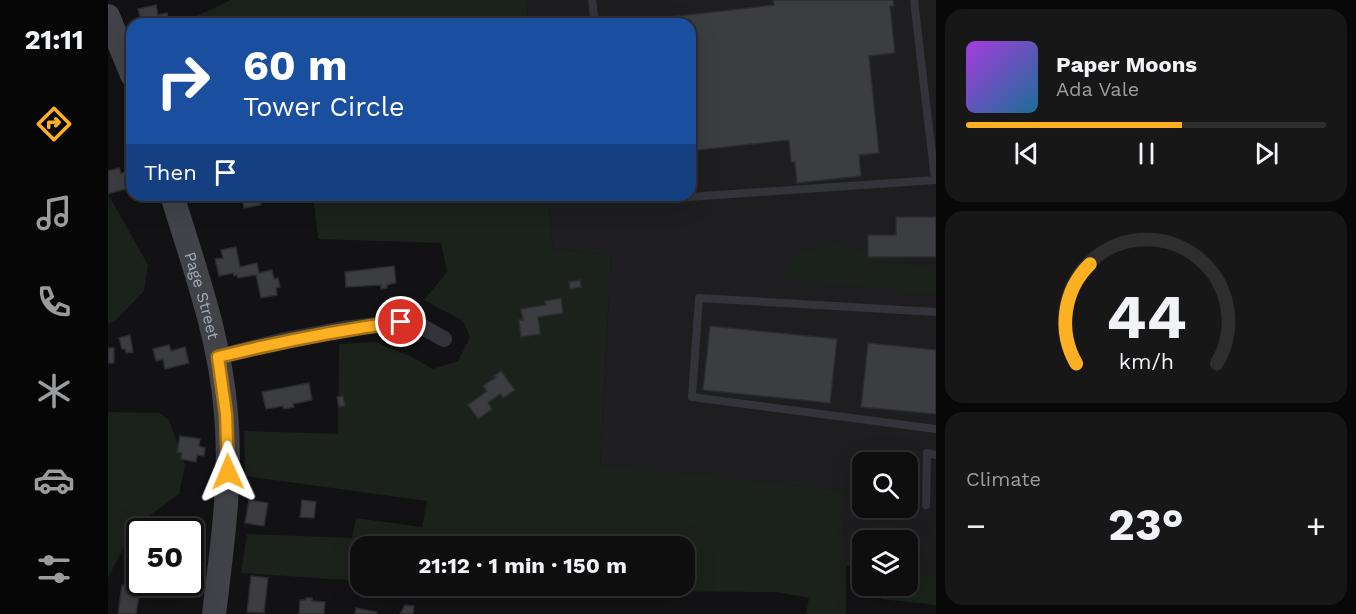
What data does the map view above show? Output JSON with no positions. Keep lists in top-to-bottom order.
{
  "streets": {
    "main road": ["Page Street"]
  },
  "page": {
    "tabs": "21:11",
    "turn": ["60 m", "Tower Circle"],
    "song": ["Paper Moons", "Ada Vale"],
    "then": "Then",
    "tile": "Climate",
    "heat": ["−", "23°", "+"],
    "limit": "50",
    "trip": "21:12 · 1 min · 150 m",
    "gauge": ["44", "km/h"]
  }
}
